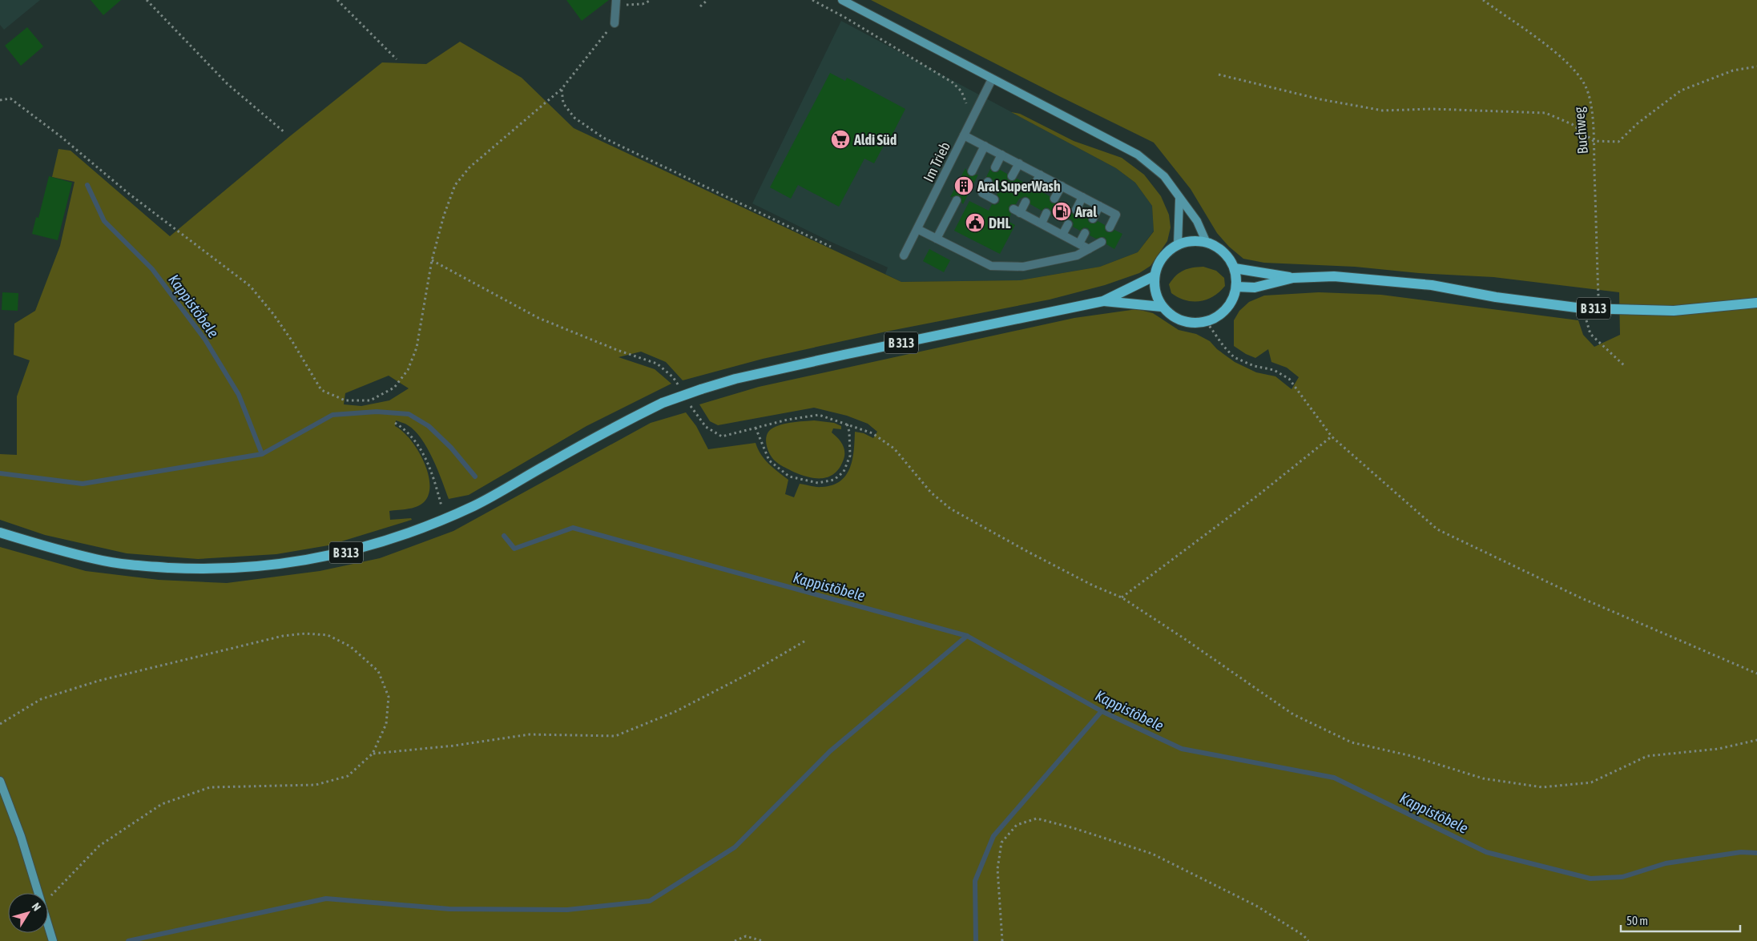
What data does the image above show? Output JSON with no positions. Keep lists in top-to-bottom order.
{
  "streets": {
    "main road": ["B 313"],
    "street": ["Im Trieb"],
    "path": ["Buchweg"]
  },
  "crossings": [
    ["Buchweg", "B 313"]
  ],
  "water": ["Kappistöbele"],
  "places": {
    "supermarket": ["Aldi Süd"],
    "building": ["Aral SuperWash"],
    "fuel station": ["Aral"],
    "public building": ["DHL"]
  },
  "scale_bar": "50 m",
  "north": "top right"
}
